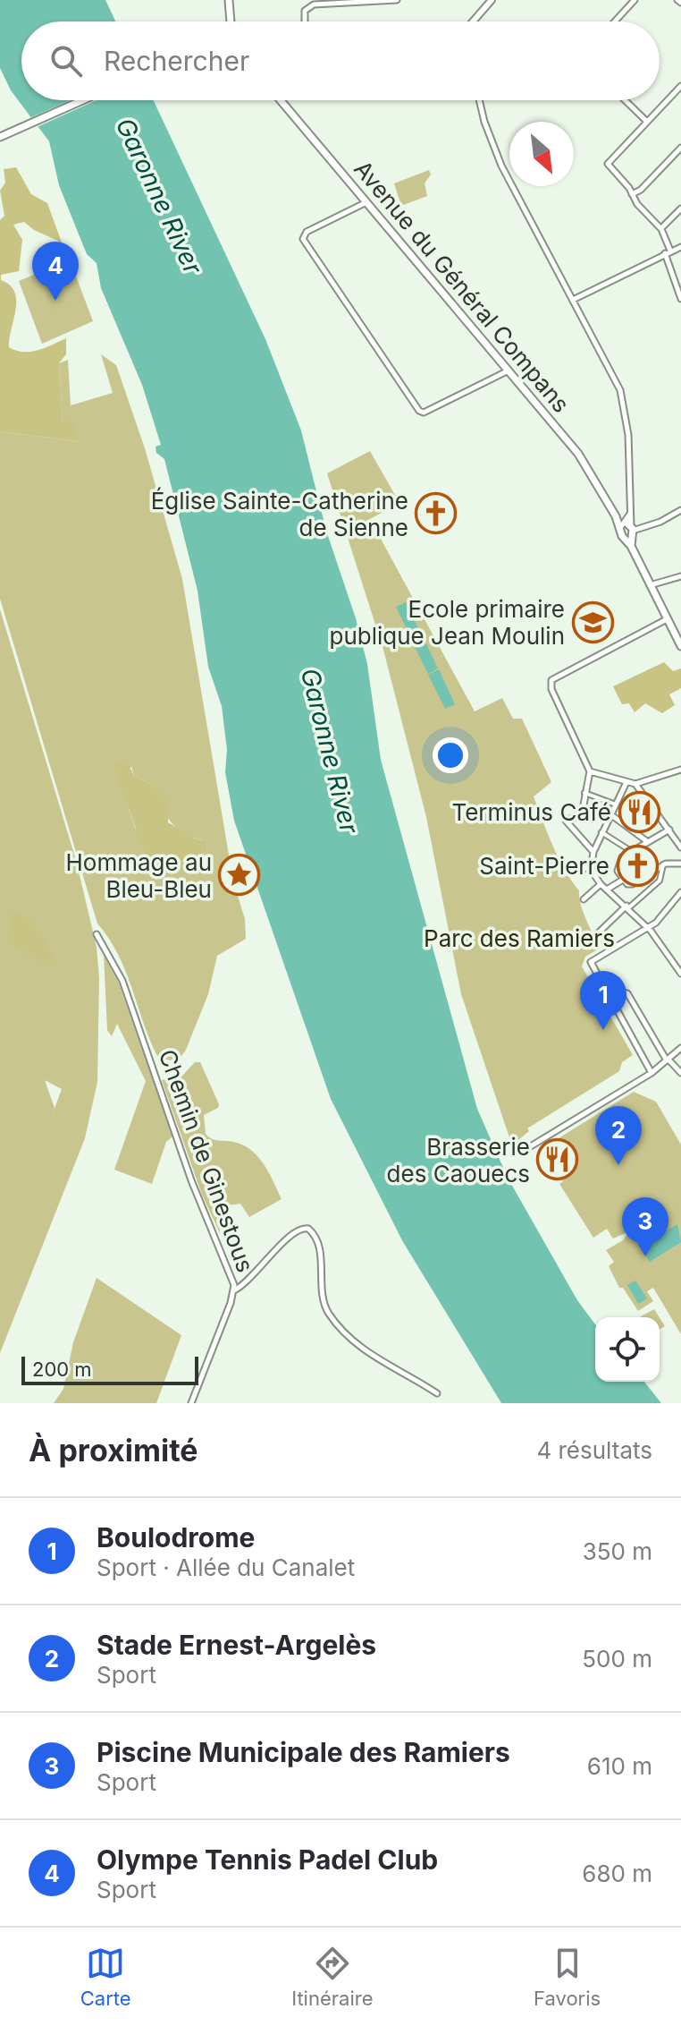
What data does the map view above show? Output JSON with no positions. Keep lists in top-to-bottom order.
{
  "streets": {
    "main road": ["Avenue du Général Compans"],
    "street": ["Chemin de Ginestous"]
  },
  "water": ["Garonne River"],
  "parks": ["Parc des Ramiers"],
  "places": {
    "church": ["Église Sainte-Catherine de Sienne", "Saint-Pierre"],
    "school or university": ["Ecole primaire publique Jean Moulin"],
    "restaurant": ["Terminus Café", "Brasserie des Caouecs"],
    "place": ["Hommage au Bleu-Bleu"]
  },
  "scale_bar": "200 m",
  "north": "bottom right",
  "page": {
    "search": "Rechercher",
    "pins": [
      "4",
      "1",
      "2",
      "3"
    ],
    "scale": "200 m",
    "heading": ["À proximité", "4 résultats"],
    "list": [
      {
        "mark": "1",
        "name": "Boulodrome",
        "note": "Sport · Allée du Canalet",
        "value": "350 m"
      },
      {
        "mark": "2",
        "name": "Stade Ernest-Argelès",
        "note": "Sport",
        "value": "500 m"
      },
      {
        "mark": "3",
        "name": "Piscine Municipale des Ramiers",
        "note": "Sport",
        "value": "610 m"
      },
      {
        "mark": "4",
        "name": "Olympe Tennis Padel Club",
        "note": "Sport",
        "value": "680 m"
      }
    ],
    "nav": ["Carte", "Itinéraire", "Favoris"]
  }
}
